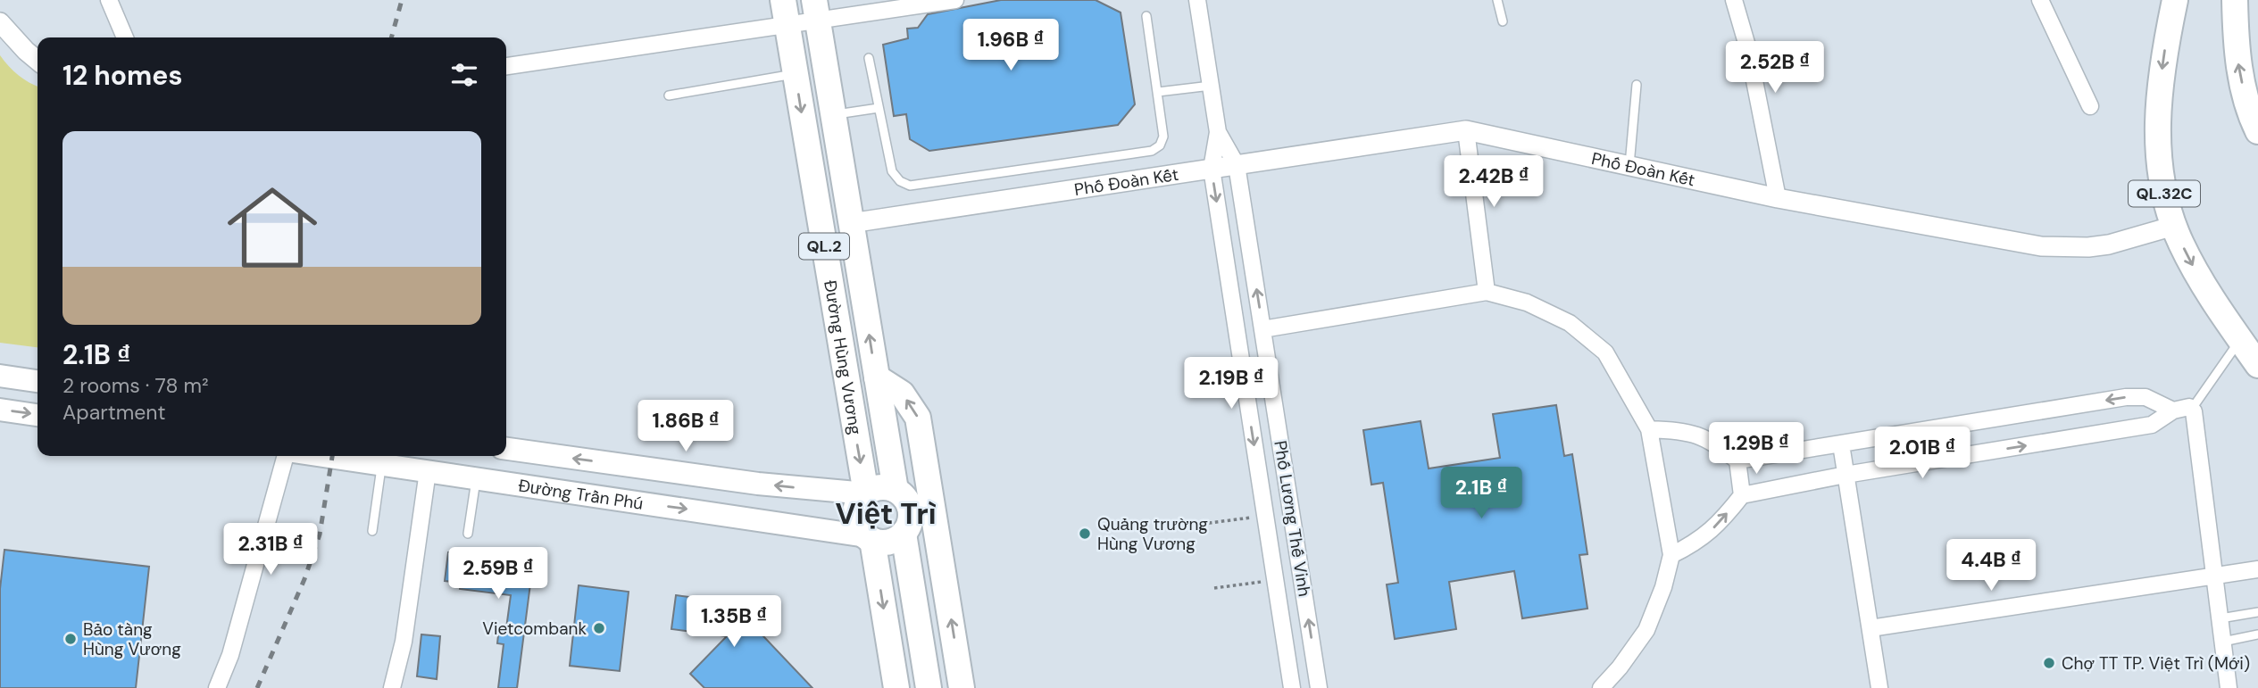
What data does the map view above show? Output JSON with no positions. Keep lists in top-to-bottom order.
{
  "streets": {
    "main road": [
      "QL.32C",
      "QL.2",
      "Đường Hùng Vương",
      "Đường Trần Phú"
    ],
    "street": ["Phố Đoàn Kết", "Phố Lương Thế Vinh"]
  },
  "crossings": [
    ["Phố Đoàn Kết", "QL.32C"],
    ["Phố Đoàn Kết", "Đường Hùng Vương"],
    ["Phố Đoàn Kết", "Phố Lương Thế Vinh"],
    ["QL.2", "Đường Hùng Vương"],
    ["QL.2", "Đường Trần Phú"],
    ["Đường Hùng Vương", "Đường Trần Phú"]
  ],
  "districts": ["Việt Trì"],
  "places": [
    "Quảng trường Hùng Vương",
    "Vietcombank",
    "Bảo tàng Hùng Vương",
    "Chợ TT TP. Việt Trì (Mới)"
  ],
  "page": {
    "price": [
      "1.96B ₫",
      "2.52B ₫",
      "2.42B ₫",
      "2.19B ₫",
      "1.86B ₫",
      "1.29B ₫",
      "2.01B ₫",
      "2.1B ₫",
      "2.31B ₫",
      "4.4B ₫",
      "2.59B ₫",
      "1.35B ₫"
    ],
    "heading": "12 homes",
    "list": [
      {
        "name": "2.1B ₫",
        "note": "2 rooms · 78 m² · Apartment"
      }
    ]
  }
}
